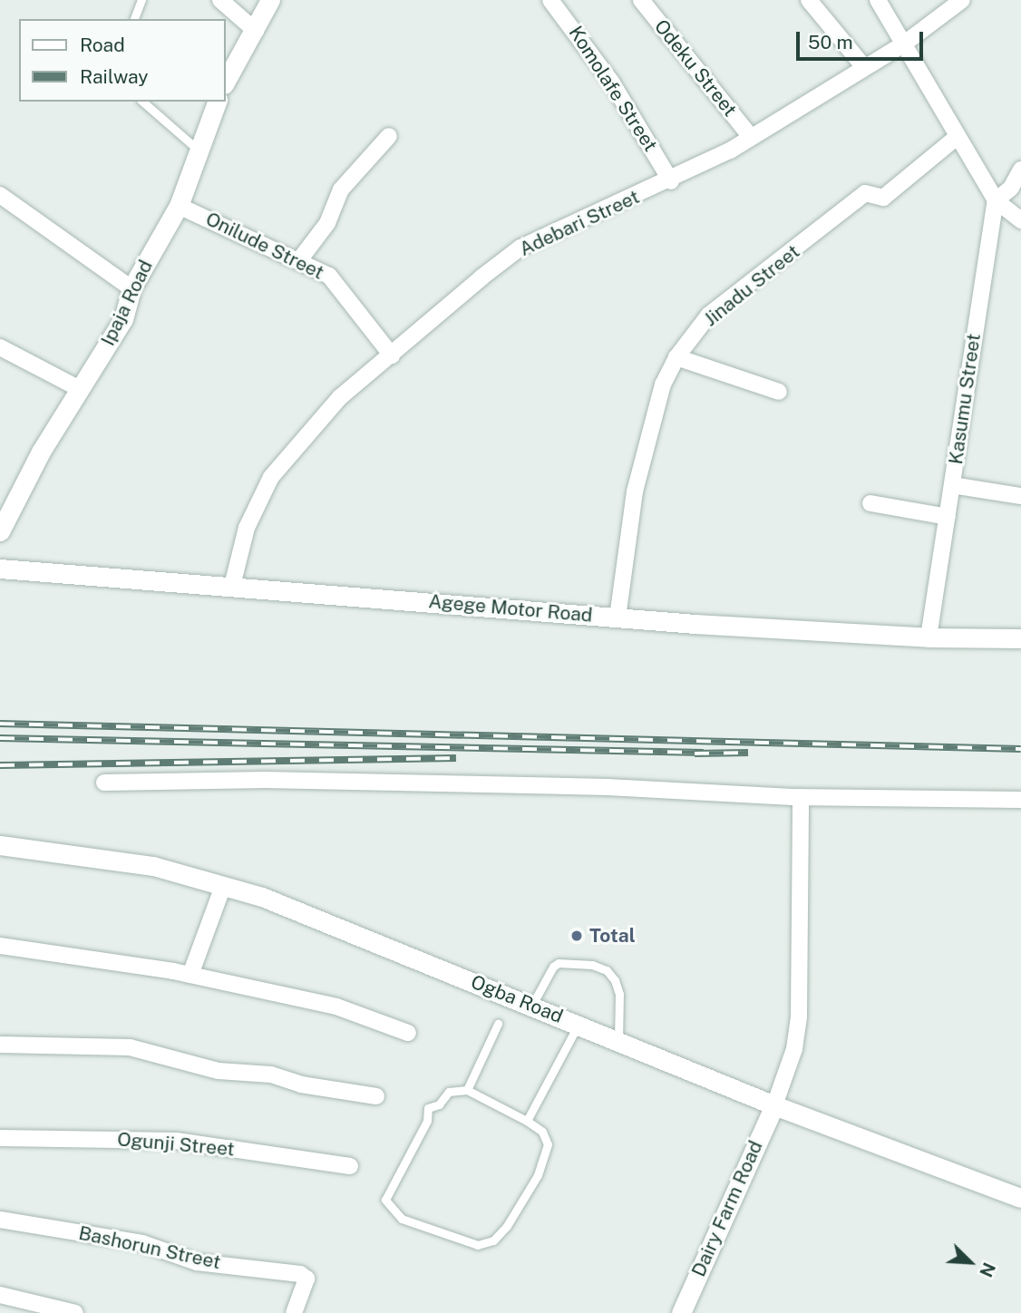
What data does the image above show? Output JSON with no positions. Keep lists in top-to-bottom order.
{
  "streets": {
    "main road": [
      "Ipaja Road",
      "Agege Motor Road",
      "Ogba Road",
      "Dairy Farm Road"
    ],
    "street": [
      "Odeku Street",
      "Komolafe Street",
      "Adebari Street",
      "Onilude Street",
      "Jinadu Street",
      "Kasumu Street",
      "Ogunji Street",
      "Bashorun Street"
    ]
  },
  "crossings": [
    ["Odeku Street", "Adebari Street"],
    ["Komolafe Street", "Adebari Street"],
    ["Adebari Street", "Onilude Street"],
    ["Adebari Street", "Agege Motor Road"],
    ["Onilude Street", "Ipaja Road"],
    ["Jinadu Street", "Agege Motor Road"],
    ["Kasumu Street", "Agege Motor Road"],
    ["Ogba Road", "Dairy Farm Road"]
  ],
  "places": ["Total"],
  "legend": ["Road", "Railway"],
  "scale_bar": "50 m",
  "north": "bottom right"
}
